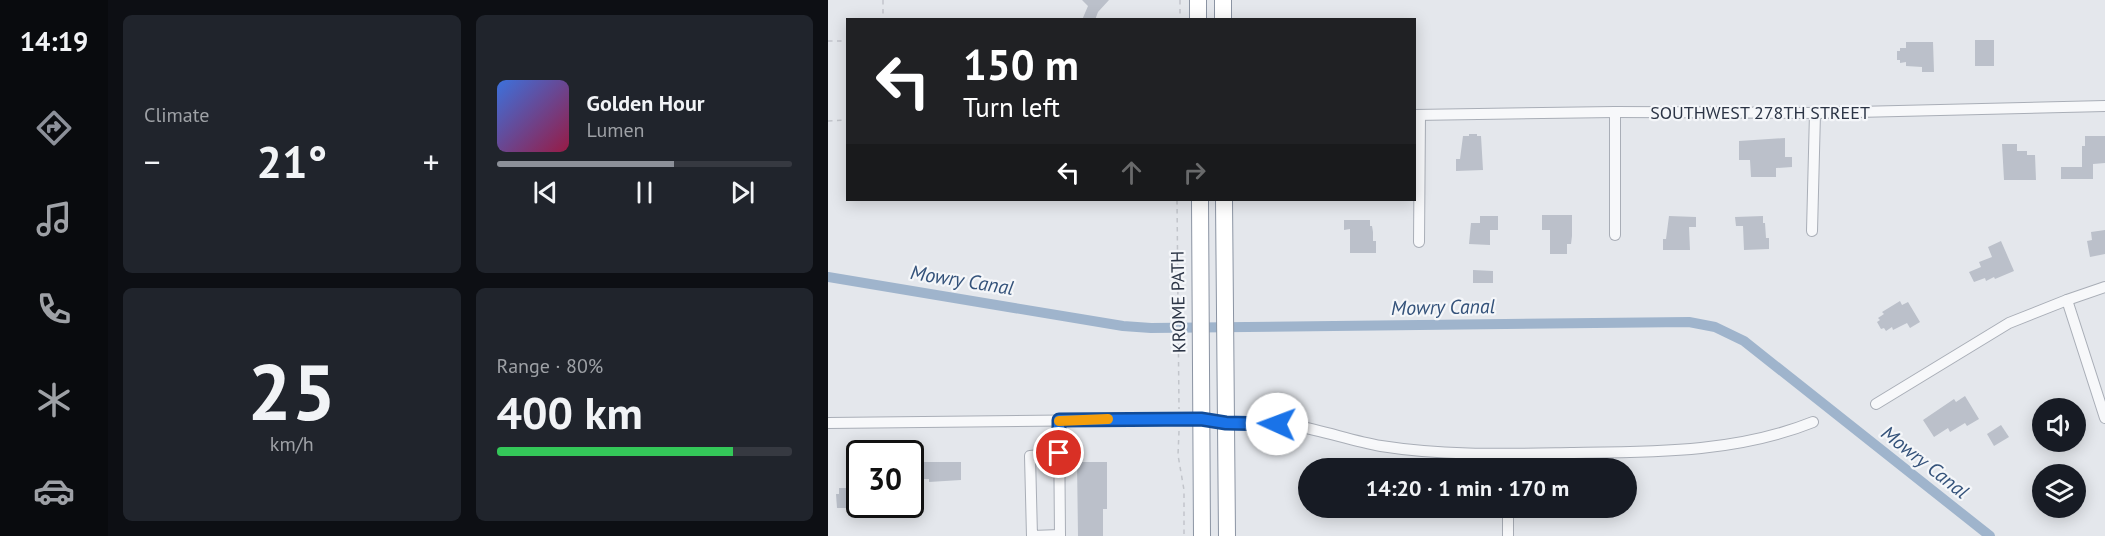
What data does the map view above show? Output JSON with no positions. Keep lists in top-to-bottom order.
{
  "streets": {
    "street": ["SOUTHWEST 278TH STREET"],
    "path": ["KROME PATH"]
  },
  "water": ["Mowry Canal"],
  "page": {
    "tabs": "14:19",
    "tile": [
      "Climate",
      ["25", "km/h"],
      ["Range · 80%", "400 km"]
    ],
    "turn": ["150 m", "Turn left"],
    "song": ["Golden Hour", "Lumen"],
    "heat": ["−", "21°", "+"],
    "limit": "30",
    "trip": "14:20 · 1 min · 170 m"
  }
}
